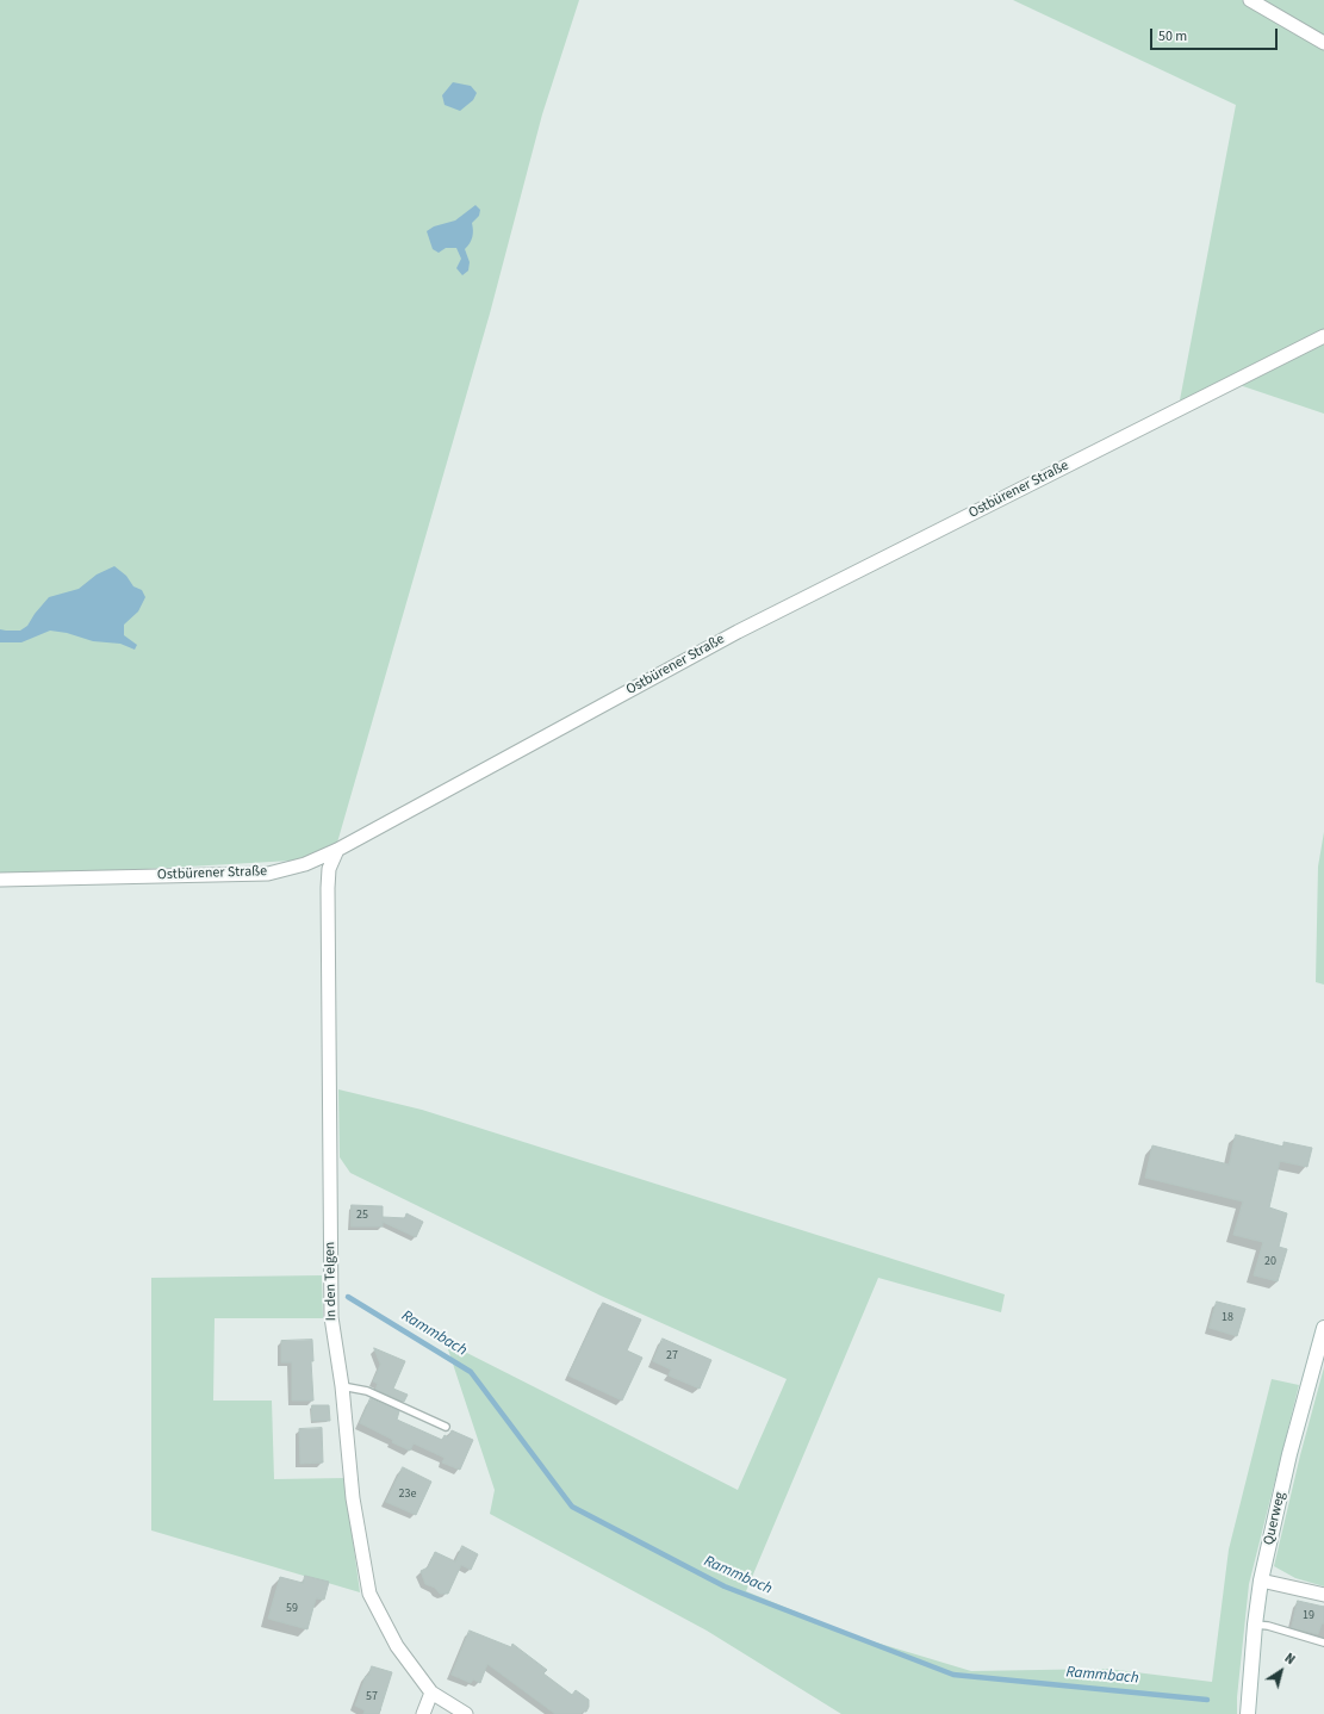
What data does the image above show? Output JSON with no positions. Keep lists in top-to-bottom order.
{
  "streets": {
    "street": ["Ostbürener Straße", "In den Telgen", "Querweg"]
  },
  "crossings": [
    ["Ostbürener Straße", "In den Telgen"]
  ],
  "water": ["Rammbach"],
  "house_numbers": [
    "25",
    "20",
    "18",
    "27",
    "23e",
    "59",
    "19",
    "57"
  ],
  "scale_bar": "50 m",
  "north": "top right"
}
